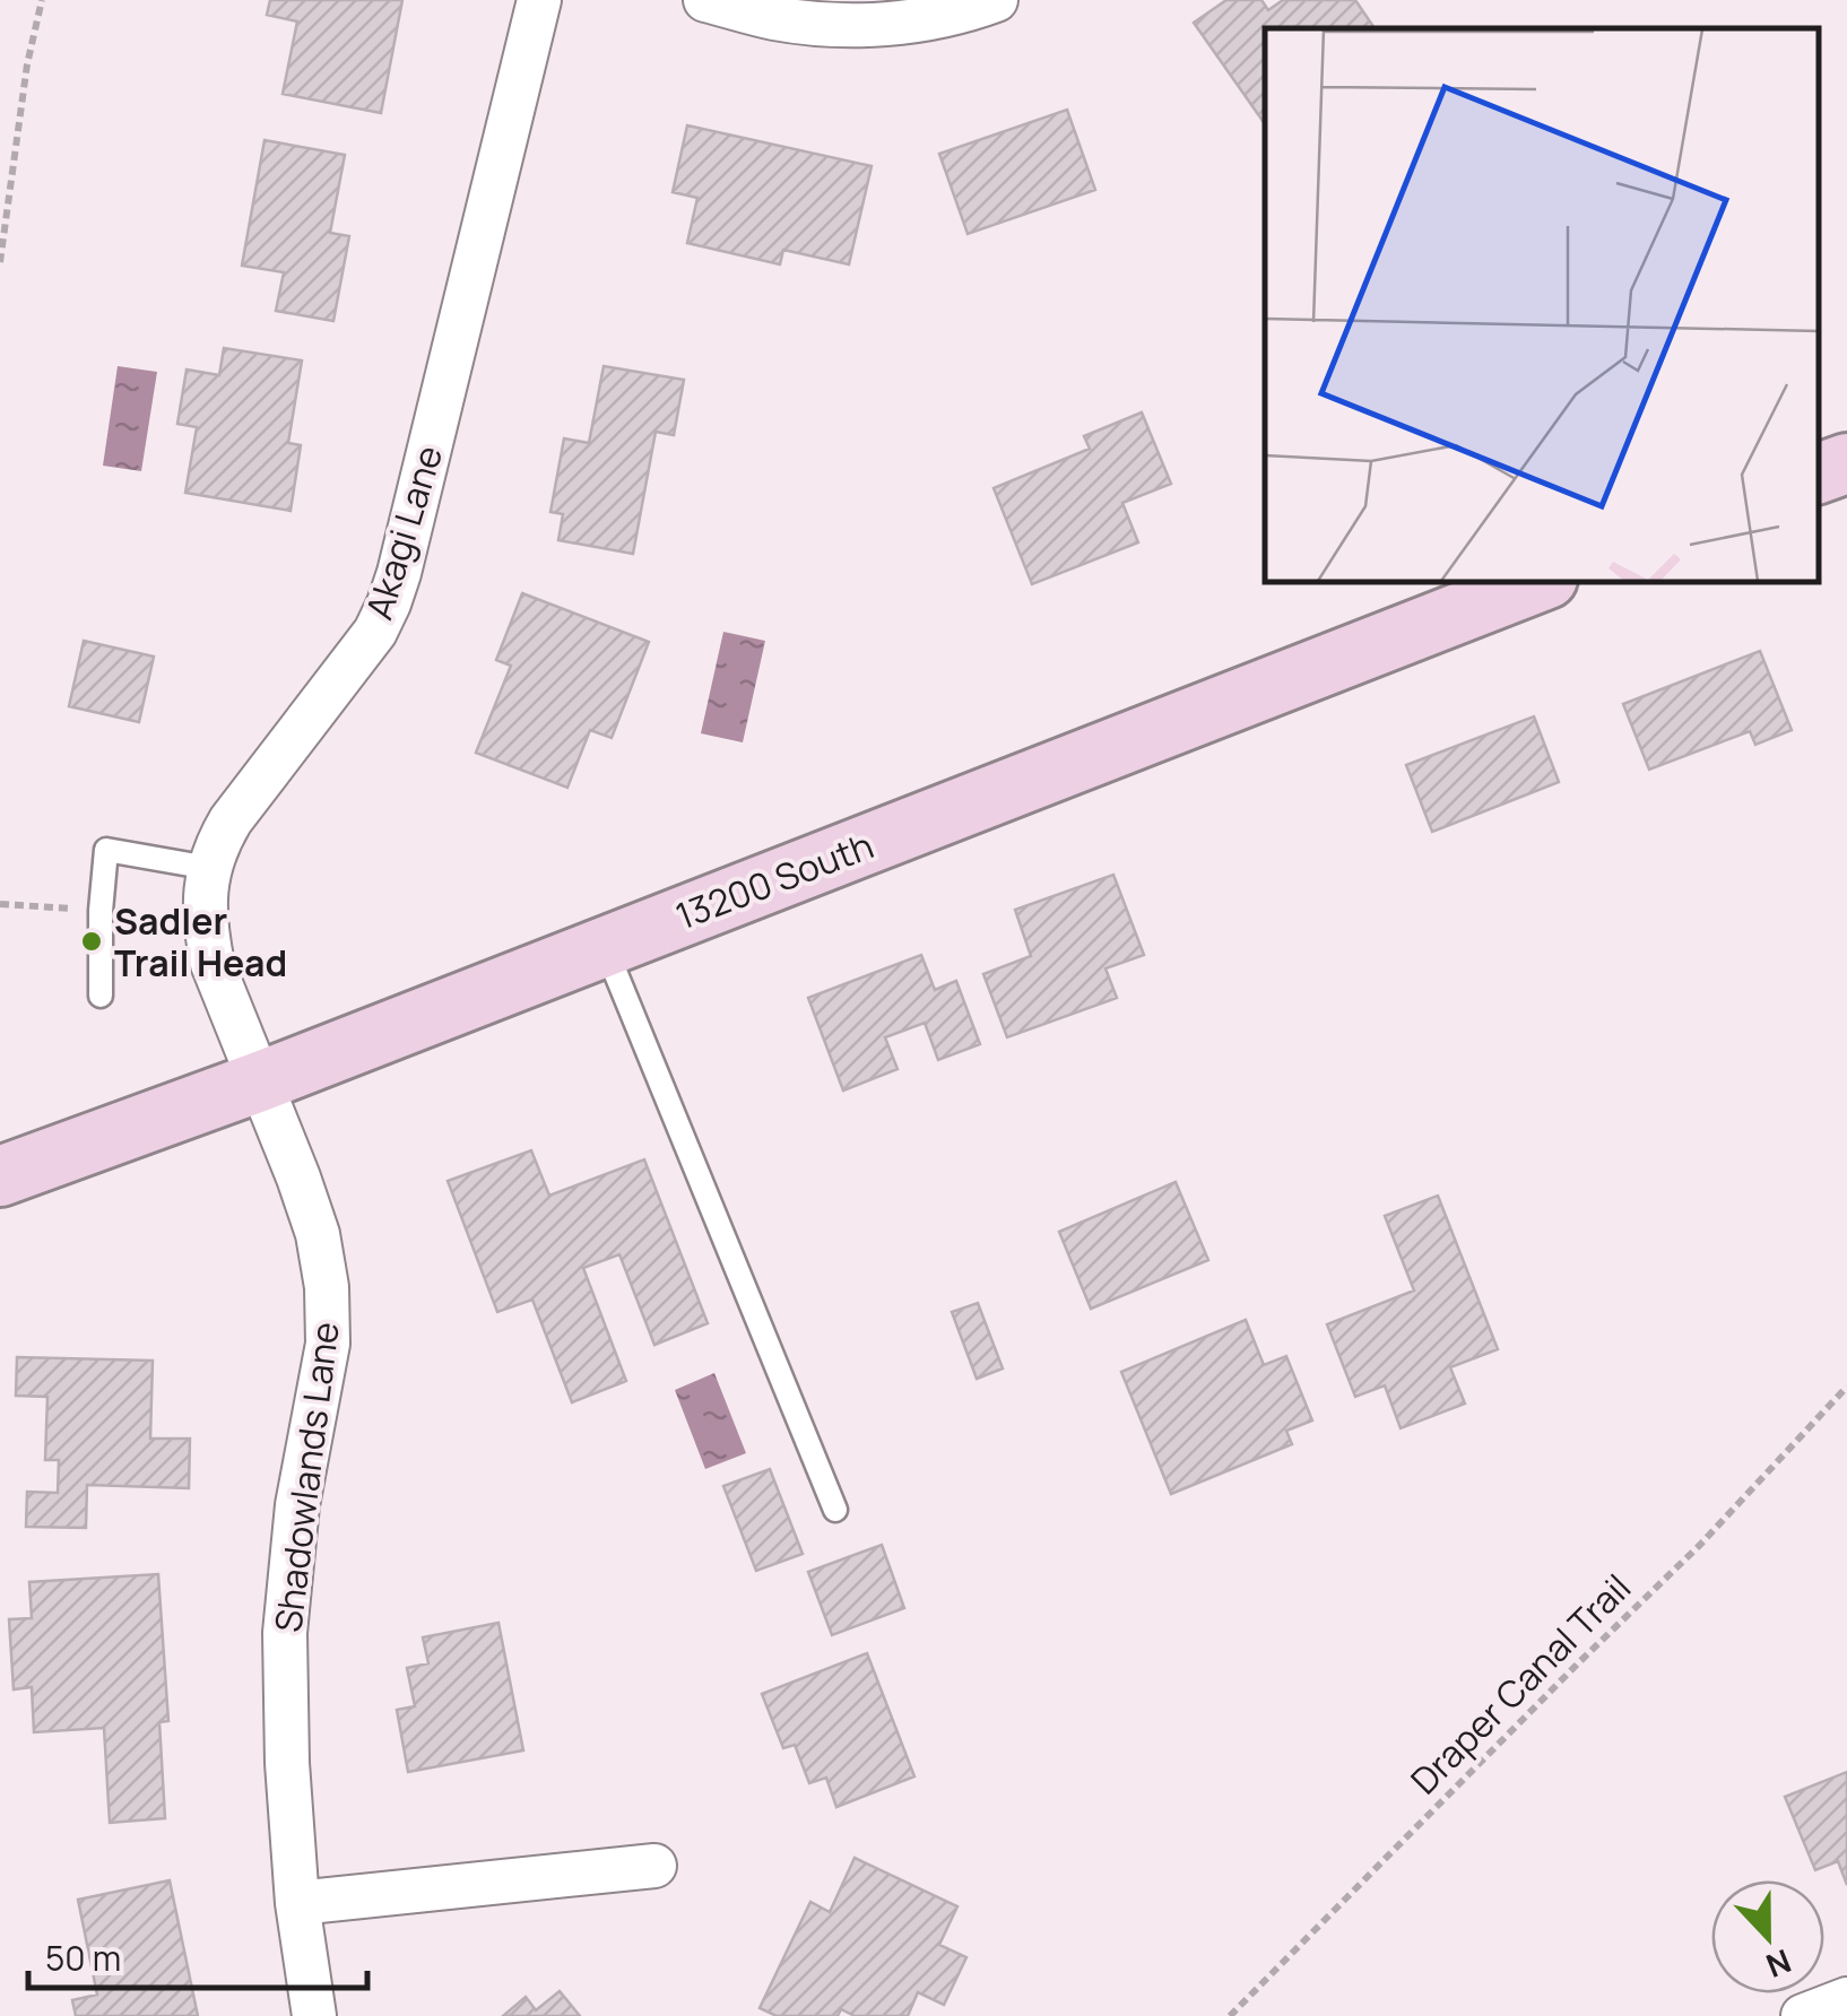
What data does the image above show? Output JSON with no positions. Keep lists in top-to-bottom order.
{
  "streets": {
    "street": ["Akagi Lane", "13200 South", "Shadowlands Lane"],
    "path": ["Draper Canal Trail"]
  },
  "crossings": [
    ["Akagi Lane", "13200 South"],
    ["Akagi Lane", "Shadowlands Lane"],
    ["13200 South", "Shadowlands Lane"]
  ],
  "places": ["Sadler Trail Head"],
  "scale_bar": "50 m",
  "north": "bottom"
}
